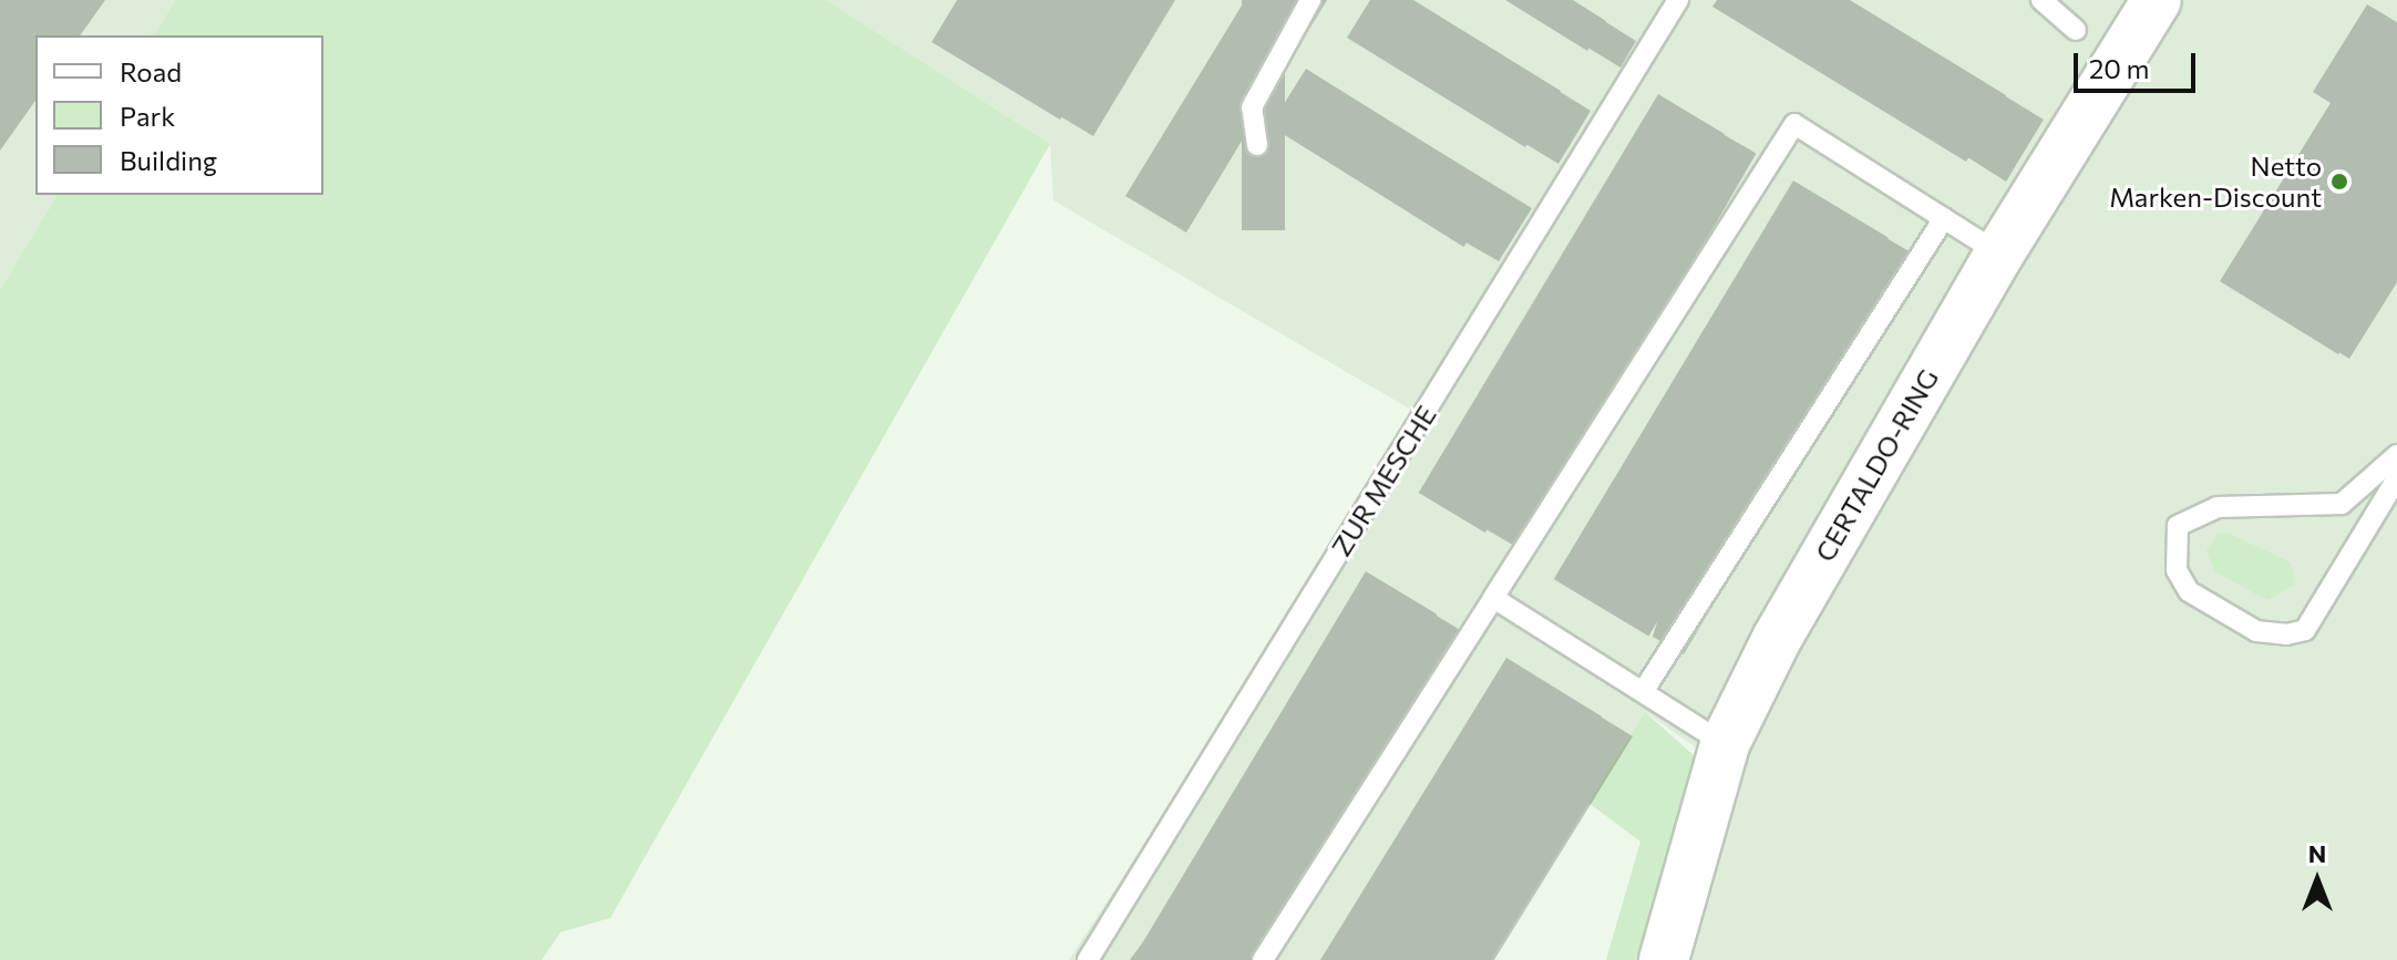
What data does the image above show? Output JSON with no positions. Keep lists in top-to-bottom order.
{
  "streets": {
    "main road": ["CERTALDO-RING"],
    "lane": ["ZUR MESCHE"]
  },
  "places": ["Netto Marken-Discount"],
  "legend": ["Road", "Park", "Building"],
  "scale_bar": "20 m",
  "north": "top"
}
